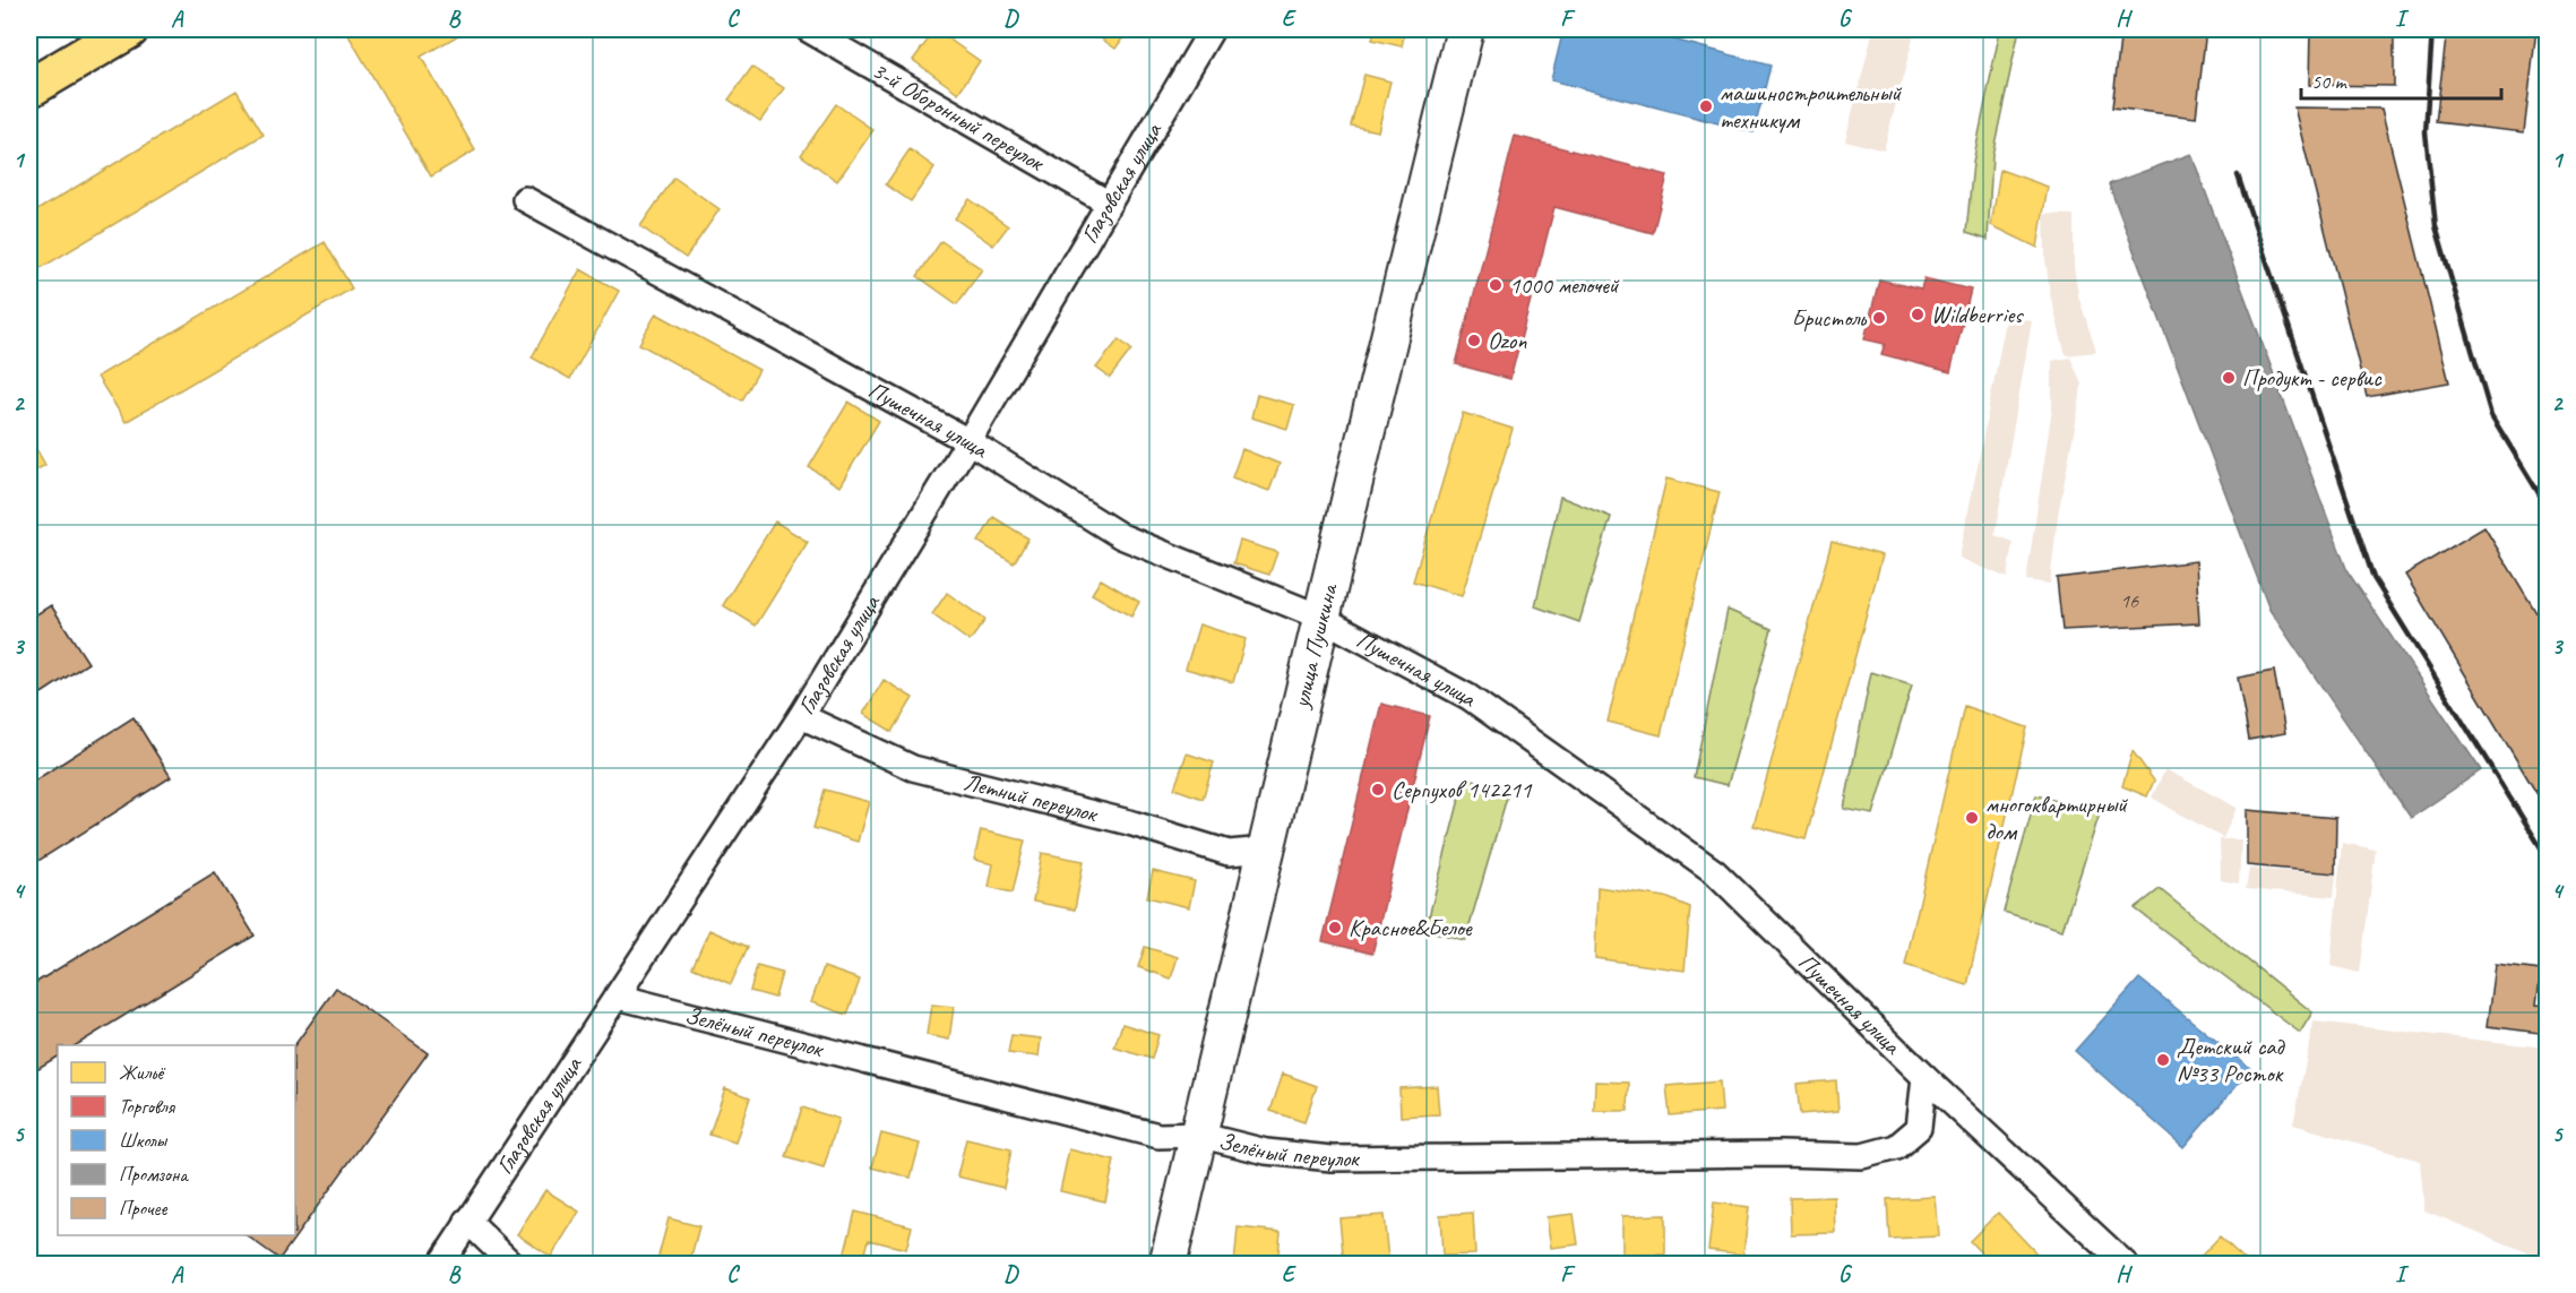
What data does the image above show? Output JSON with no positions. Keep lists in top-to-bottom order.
{
  "streets": {
    "street": [
      "3-й Оборонный переулок",
      "Глазовская улица",
      "Пушечная улица",
      "улица Пушкина",
      "Летний переулок",
      "Зелёный переулок"
    ]
  },
  "crossings": [
    ["3-й Оборонный переулок", "Глазовская улица"],
    ["Глазовская улица", "Пушечная улица"],
    ["Глазовская улица", "Летний переулок"],
    ["Глазовская улица", "Зелёный переулок"],
    ["Пушечная улица", "улица Пушкина"],
    ["Пушечная улица", "Зелёный переулок"],
    ["улица Пушкина", "Летний переулок"],
    ["улица Пушкина", "Зелёный переулок"]
  ],
  "places": [
    "машиностроительный техникум",
    "1000 мелочей",
    "Wildberries",
    "Бристоль",
    "Ozon",
    "Продукт - сервис",
    "Серпухов 142211",
    "многоквартирный дом",
    "Красное&Белое",
    "Детский сад №33 Росток"
  ],
  "house_numbers": ["16"],
  "legend": [
    "Жильё",
    "Торговля",
    "Школы",
    "Промзона",
    "Прочее"
  ],
  "scale_bar": "50 m",
  "grid": {
    "columns": [
      "A",
      "B",
      "C",
      "D",
      "E",
      "F",
      "G",
      "H",
      "I"
    ],
    "rows": [
      "1",
      "2",
      "3",
      "4",
      "5"
    ]
  }
}
